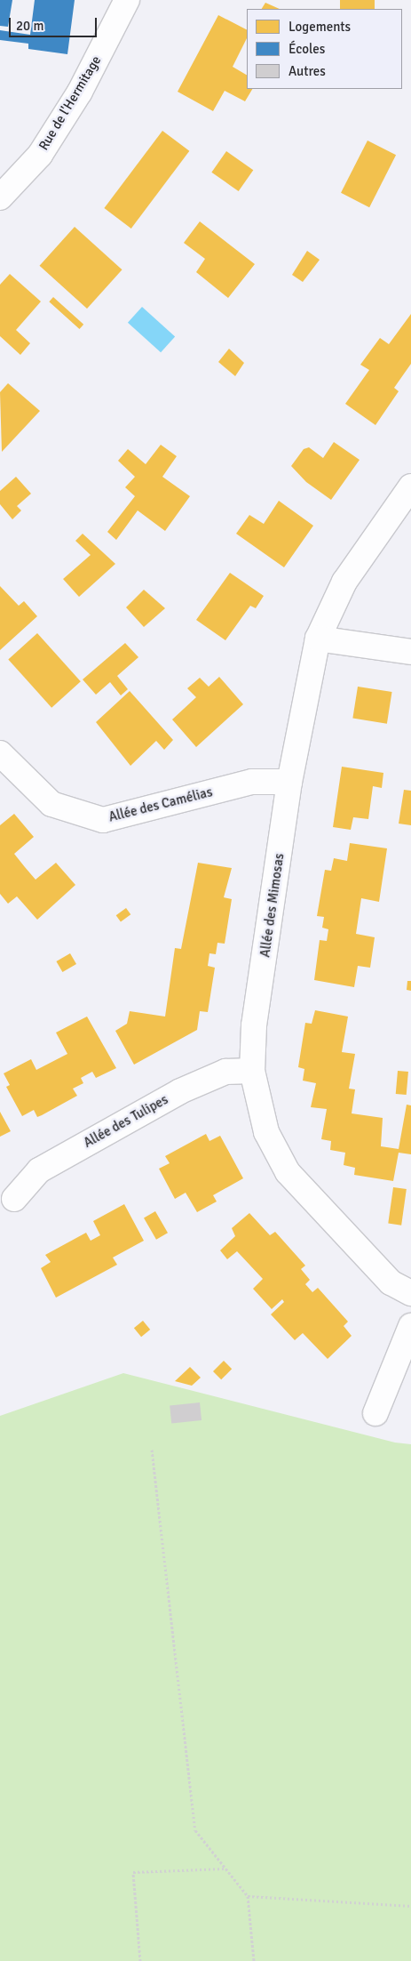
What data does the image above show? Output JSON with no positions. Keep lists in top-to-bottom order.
{
  "streets": {
    "street": [
      "Rue de l'Hermitage",
      "Allée des Camélias",
      "Allée des Mimosas",
      "Allée des Tulipes"
    ]
  },
  "crossings": [
    ["Allée des Camélias", "Allée des Mimosas"],
    ["Allée des Mimosas", "Allée des Tulipes"]
  ],
  "legend": ["Logements", "Écoles", "Autres"],
  "scale_bar": "20 m"
}
